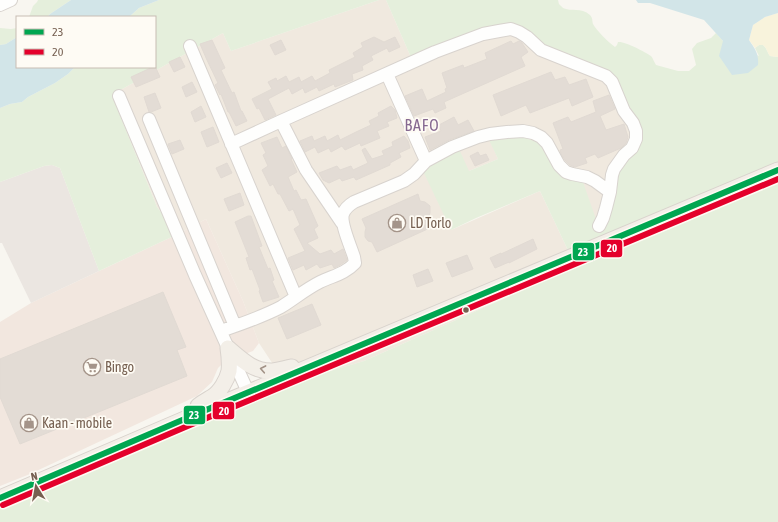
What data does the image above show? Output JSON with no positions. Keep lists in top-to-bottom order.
{
  "districts": ["BAFO"],
  "places": {
    "shop": ["LD Torlo", "Kaan - mobile"],
    "supermarket": ["Bingo"]
  },
  "lines": ["transit line 23", "transit line 20"],
  "legend": ["23", "20"],
  "north": "top"
}
